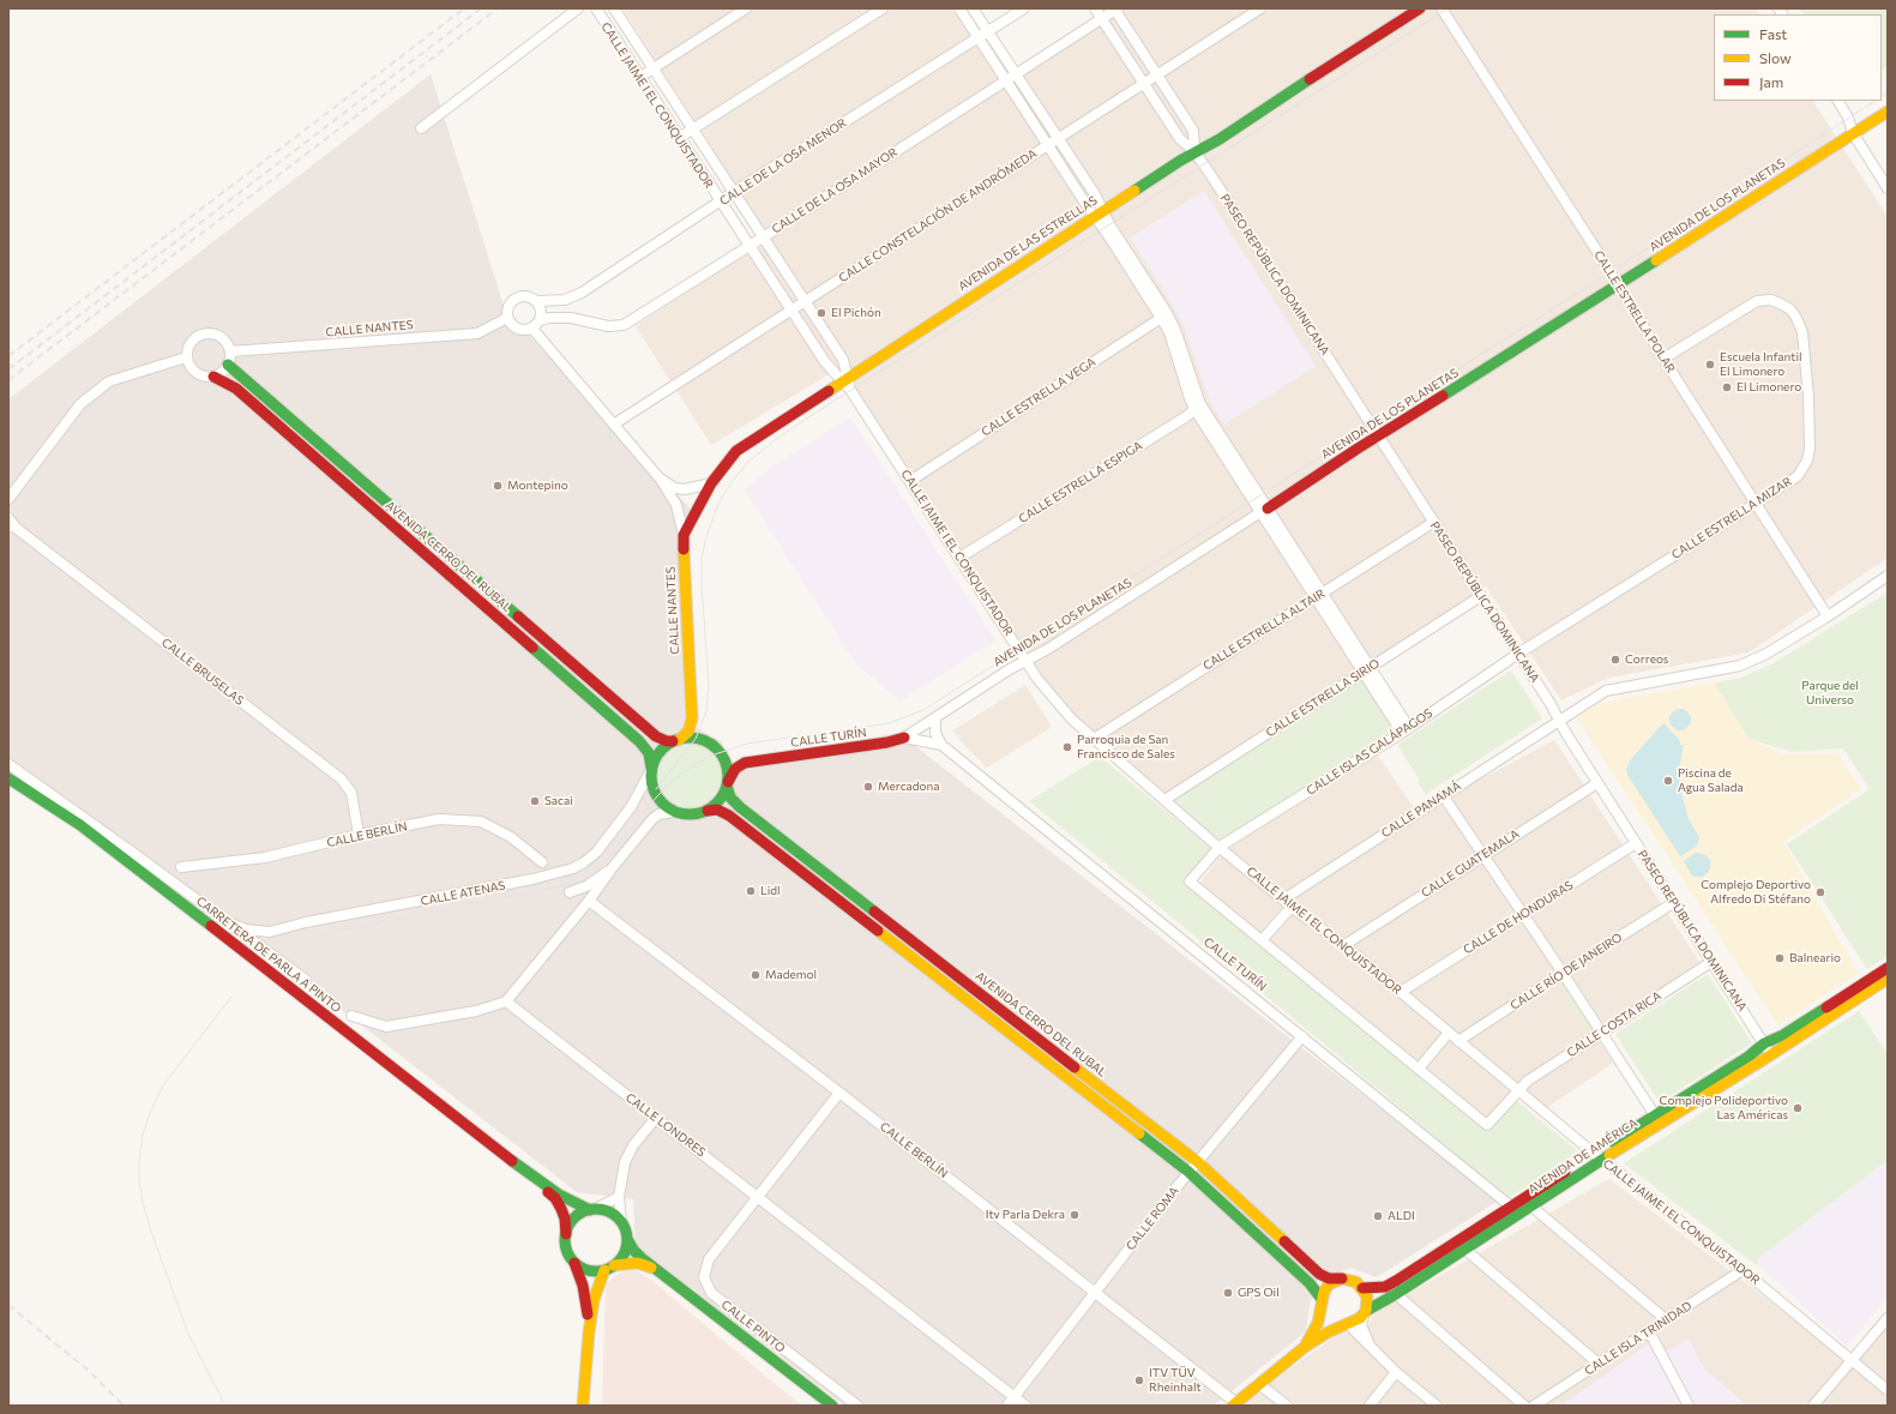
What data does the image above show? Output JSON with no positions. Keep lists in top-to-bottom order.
{
  "streets": {
    "street": [
      "CALLE JAIME I EL CONQUISTADOR",
      "CALLE DE LA OSA MENOR",
      "CALLE DE LA OSA MAYOR",
      "AVENIDA DE LOS PLANETAS",
      "CALLE CONSTELACIÓN DE ANDRÓMEDA",
      "AVENIDA DE LAS ESTRELLAS",
      "PASEO REPÚBLICA DOMINICANA",
      "CALLE ESTRELLA POLAR",
      "CALLE NANTES",
      "CALLE ESTRELLA VEGA",
      "CALLE ESTRELLA ESPIGA",
      "CALLE ESTRELLA MIZAR",
      "AVENIDA CERRO DEL RUBAL",
      "CALLE ESTRELLA ALTAIR",
      "CALLE BRUSELAS",
      "CALLE ESTRELLA SIRIO",
      "CALLE TURÍN",
      "CALLE ISLAS GALÁPAGOS",
      "CALLE PANAMÁ",
      "CALLE BERLÍN",
      "CALLE GUATEMALA",
      "CALLE ATENAS",
      "CALLE DE HONDURAS",
      "CARRETERA DE PARLA A PINTO",
      "CALLE RÍO DE JANEIRO",
      "CALLE COSTA RICA",
      "CALLE LONDRES",
      "AVENIDA DE AMÉRICA",
      "CALLE ROMA",
      "CALLE PINTO",
      "CALLE ISLA TRINIDAD"
    ]
  },
  "crossings": [
    ["CALLE JAIME I EL CONQUISTADOR", "CALLE DE LA OSA MENOR"],
    ["CALLE JAIME I EL CONQUISTADOR", "CALLE DE LA OSA MAYOR"],
    ["CALLE JAIME I EL CONQUISTADOR", "AVENIDA DE LOS PLANETAS"],
    ["CALLE JAIME I EL CONQUISTADOR", "CALLE CONSTELACIÓN DE ANDRÓMEDA"],
    ["CALLE JAIME I EL CONQUISTADOR", "AVENIDA DE LAS ESTRELLAS"],
    ["CALLE JAIME I EL CONQUISTADOR", "CALLE ESTRELLA VEGA"],
    ["CALLE JAIME I EL CONQUISTADOR", "CALLE ESTRELLA ESPIGA"],
    ["CALLE JAIME I EL CONQUISTADOR", "CALLE ESTRELLA ALTAIR"],
    ["CALLE JAIME I EL CONQUISTADOR", "CALLE ESTRELLA SIRIO"],
    ["CALLE JAIME I EL CONQUISTADOR", "CALLE ISLAS GALÁPAGOS"],
    ["CALLE JAIME I EL CONQUISTADOR", "CALLE PANAMÁ"],
    ["CALLE JAIME I EL CONQUISTADOR", "CALLE GUATEMALA"],
    ["CALLE JAIME I EL CONQUISTADOR", "CALLE DE HONDURAS"],
    ["CALLE JAIME I EL CONQUISTADOR", "CALLE RÍO DE JANEIRO"],
    ["CALLE JAIME I EL CONQUISTADOR", "CALLE COSTA RICA"],
    ["CALLE JAIME I EL CONQUISTADOR", "AVENIDA DE AMÉRICA"],
    ["CALLE JAIME I EL CONQUISTADOR", "CALLE ISLA TRINIDAD"],
    ["CALLE DE LA OSA MENOR", "CALLE DE LA OSA MAYOR"],
    ["CALLE DE LA OSA MENOR", "CALLE NANTES"],
    ["CALLE DE LA OSA MAYOR", "PASEO REPÚBLICA DOMINICANA"],
    ["CALLE DE LA OSA MAYOR", "CALLE NANTES"],
    ["AVENIDA DE LOS PLANETAS", "PASEO REPÚBLICA DOMINICANA"],
    ["AVENIDA DE LOS PLANETAS", "CALLE ESTRELLA POLAR"],
    ["AVENIDA DE LOS PLANETAS", "CALLE TURÍN"],
    ["CALLE CONSTELACIÓN DE ANDRÓMEDA", "PASEO REPÚBLICA DOMINICANA"],
    ["CALLE CONSTELACIÓN DE ANDRÓMEDA", "CALLE NANTES"],
    ["AVENIDA DE LAS ESTRELLAS", "PASEO REPÚBLICA DOMINICANA"],
    ["AVENIDA DE LAS ESTRELLAS", "CALLE NANTES"],
    ["PASEO REPÚBLICA DOMINICANA", "CALLE ESTRELLA MIZAR"],
    ["PASEO REPÚBLICA DOMINICANA", "CALLE ESTRELLA ALTAIR"],
    ["PASEO REPÚBLICA DOMINICANA", "CALLE ESTRELLA SIRIO"],
    ["PASEO REPÚBLICA DOMINICANA", "CALLE ISLAS GALÁPAGOS"],
    ["PASEO REPÚBLICA DOMINICANA", "CALLE PANAMÁ"],
    ["PASEO REPÚBLICA DOMINICANA", "CALLE GUATEMALA"],
    ["PASEO REPÚBLICA DOMINICANA", "CALLE DE HONDURAS"],
    ["PASEO REPÚBLICA DOMINICANA", "CALLE RÍO DE JANEIRO"],
    ["PASEO REPÚBLICA DOMINICANA", "CALLE COSTA RICA"],
    ["PASEO REPÚBLICA DOMINICANA", "AVENIDA DE AMÉRICA"],
    ["CALLE ESTRELLA POLAR", "CALLE ESTRELLA MIZAR"],
    ["CALLE ESTRELLA POLAR", "CALLE PANAMÁ"],
    ["CALLE NANTES", "AVENIDA CERRO DEL RUBAL"],
    ["CALLE NANTES", "CALLE TURÍN"],
    ["CALLE NANTES", "CALLE ATENAS"],
    ["CALLE ESTRELLA MIZAR", "CALLE ISLAS GALÁPAGOS"],
    ["AVENIDA CERRO DEL RUBAL", "CALLE TURÍN"],
    ["AVENIDA CERRO DEL RUBAL", "CALLE ATENAS"],
    ["AVENIDA CERRO DEL RUBAL", "AVENIDA DE AMÉRICA"],
    ["AVENIDA CERRO DEL RUBAL", "CALLE ROMA"],
    ["CALLE BRUSELAS", "CALLE BERLÍN"],
    ["CALLE TURÍN", "CALLE ATENAS"],
    ["CALLE TURÍN", "AVENIDA DE AMÉRICA"],
    ["CALLE TURÍN", "CALLE ROMA"],
    ["CALLE BERLÍN", "CALLE ATENAS"],
    ["CALLE BERLÍN", "CALLE ROMA"],
    ["CARRETERA DE PARLA A PINTO", "CALLE PINTO"],
    ["CALLE LONDRES", "CALLE ROMA"]
  ],
  "parks": ["Parque del Universo"],
  "places": [
    "El Pichón",
    "Escuela Infantil El Limonero",
    "El Limonero",
    "Montepino",
    "Correos",
    "Parroquia de San Francisco de Sales",
    "Piscina de Agua Salada",
    "Mercadona",
    "Sacai",
    "Lidl",
    "Complejo Deportivo Alfredo Di Stéfano",
    "Balneario",
    "Mademol",
    "Complejo Polideportivo Las Américas",
    "Itv Parla Dekra",
    "ALDI",
    "GPS Oil",
    "ITV TÜV Rheinhalt"
  ],
  "legend": ["Fast", "Slow", "Jam"]
}
